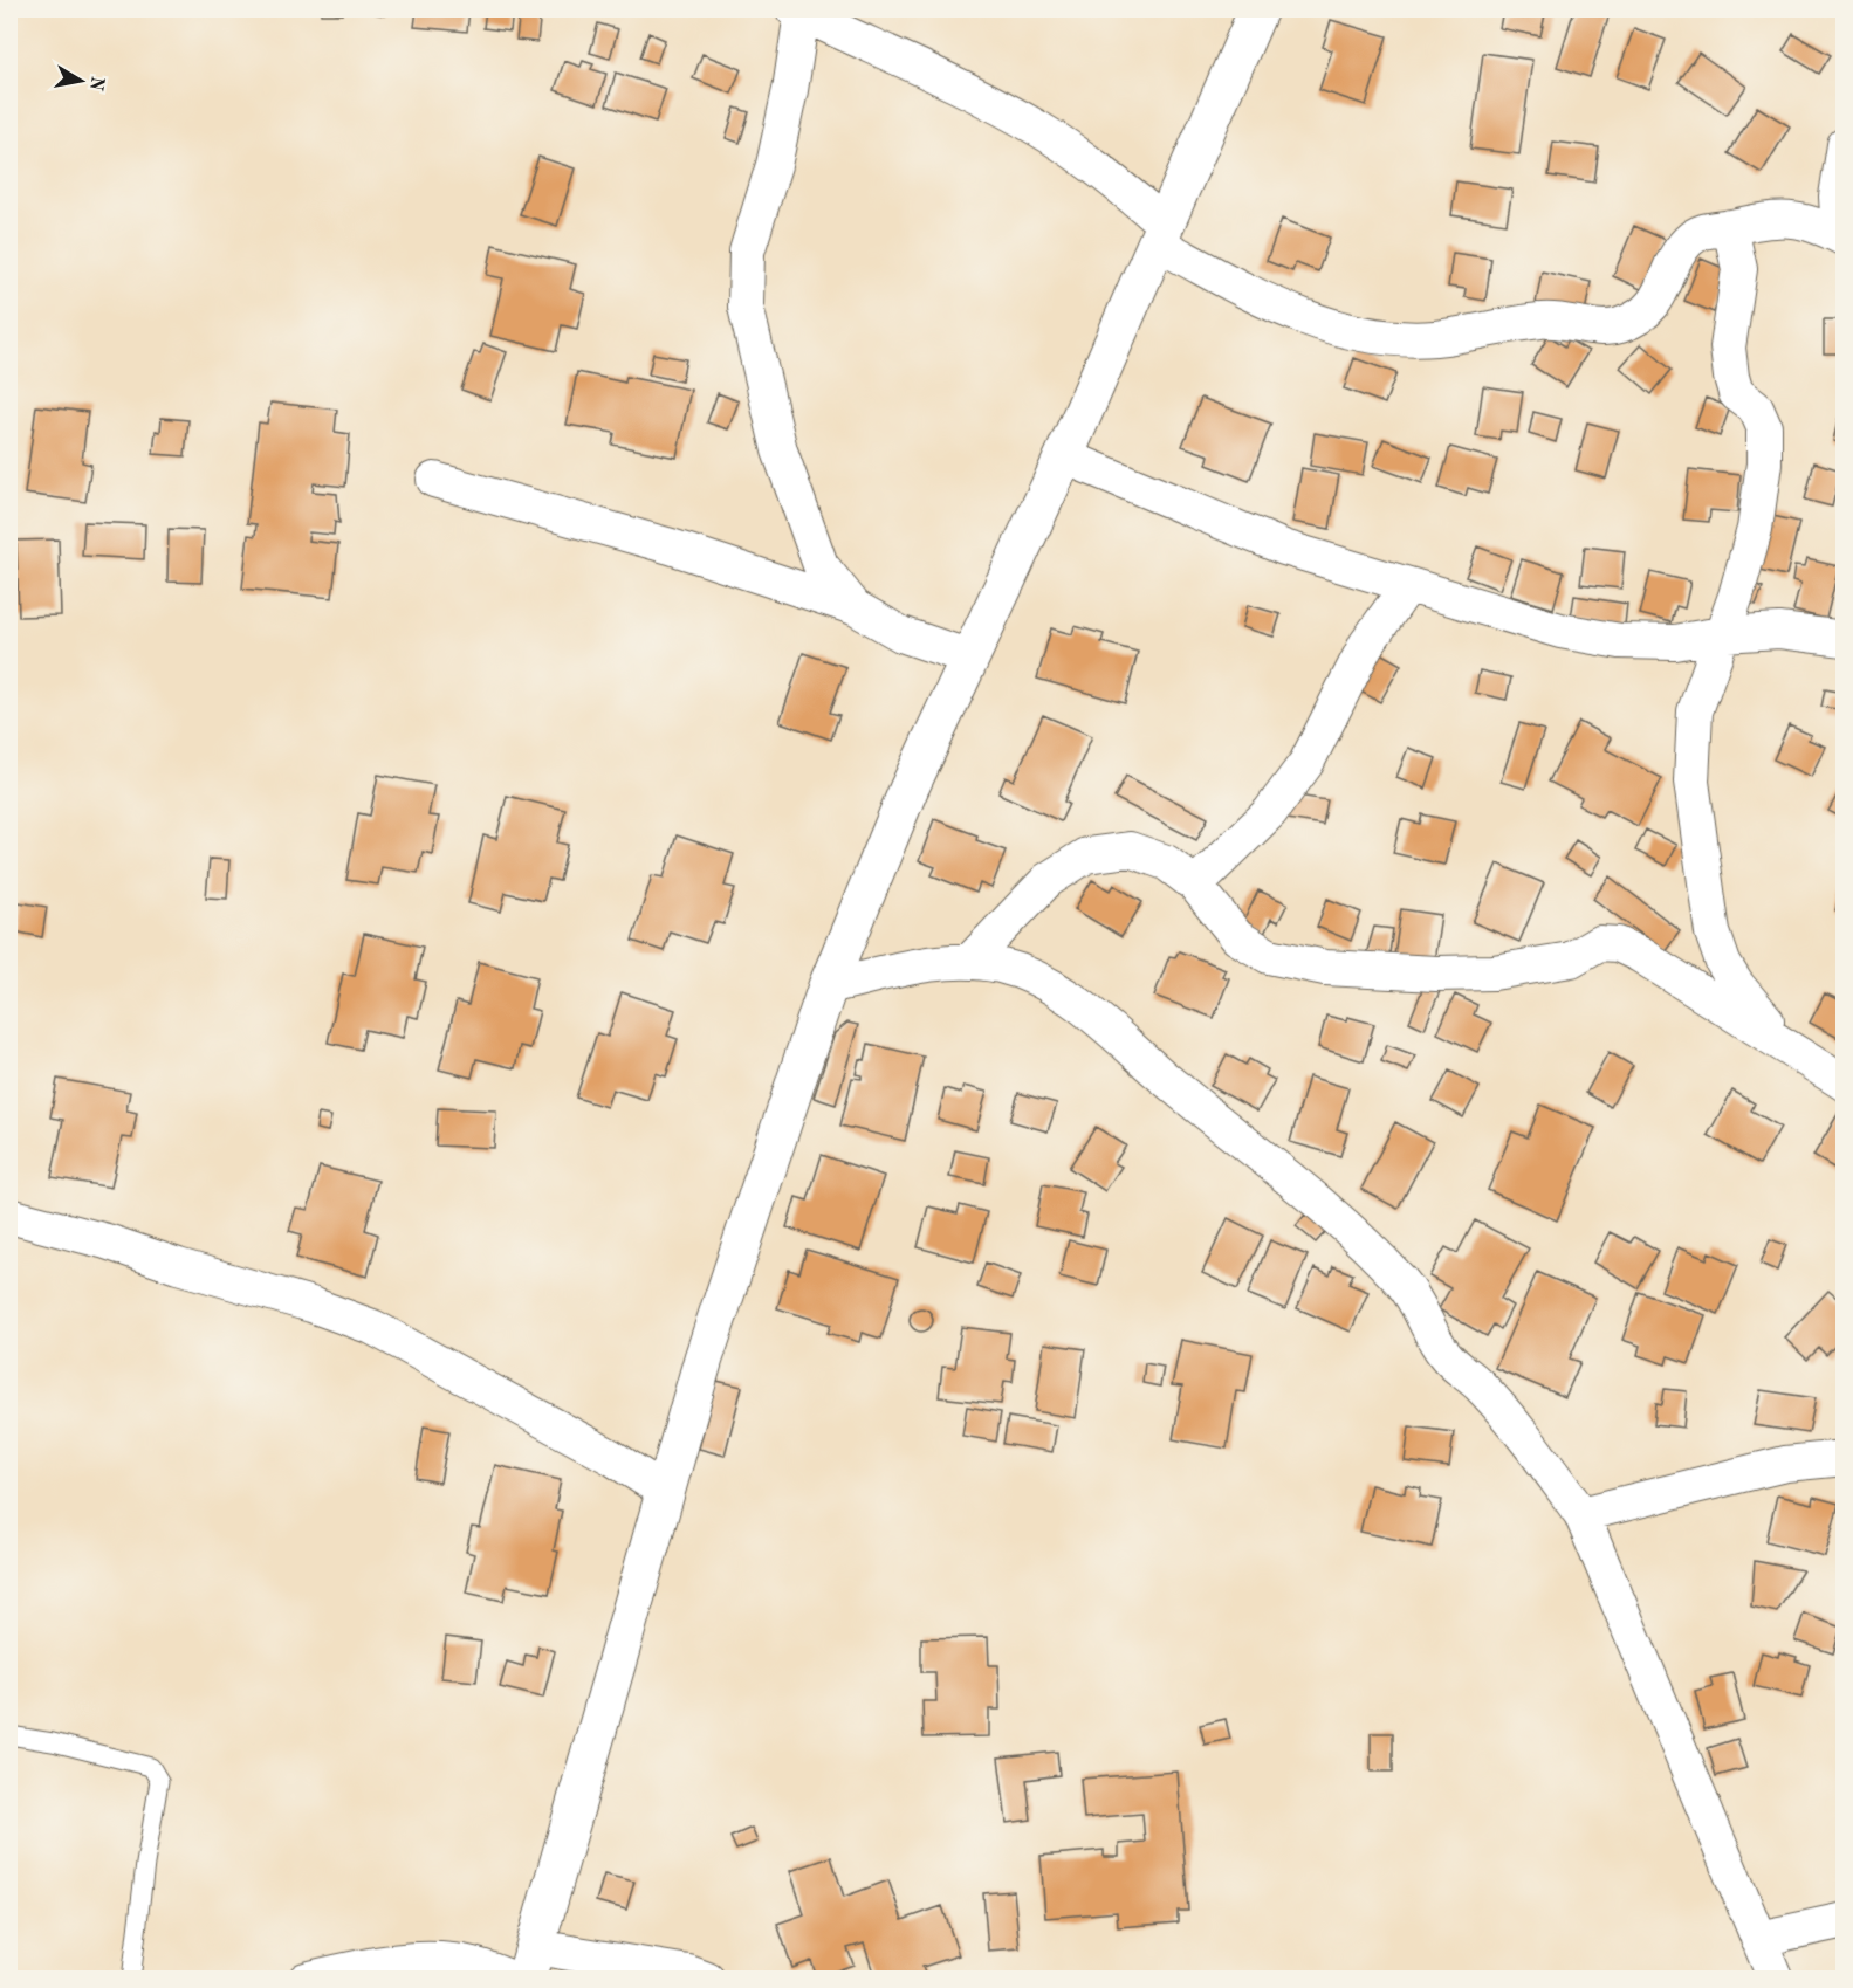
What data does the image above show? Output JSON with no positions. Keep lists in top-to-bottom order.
{
  "north": "right"
}
